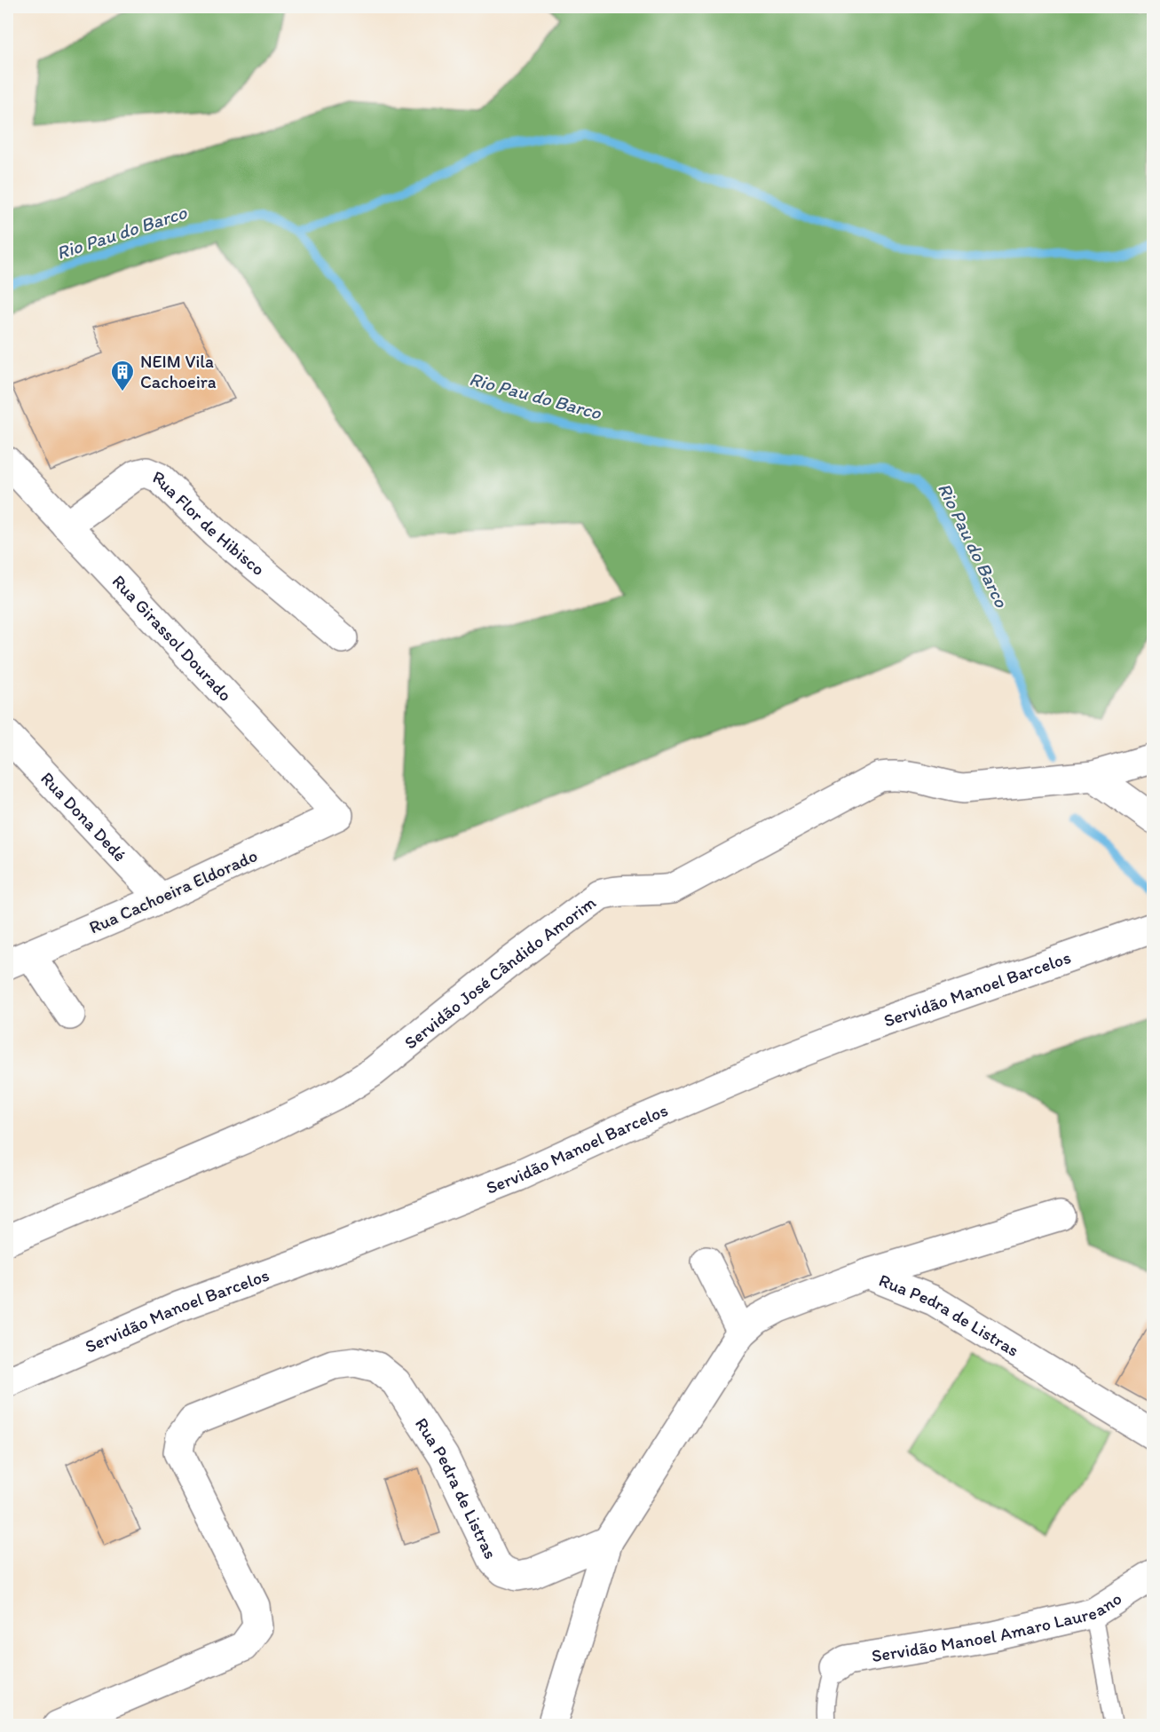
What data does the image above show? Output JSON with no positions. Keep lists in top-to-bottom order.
{
  "streets": {
    "street": [
      "Rua Flor de Hibisco",
      "Rua Girassol Dourado",
      "Rua Dona Dedé",
      "Rua Cachoeira Eldorado",
      "Servidão José Cândido Amorim",
      "Servidão Manoel Barcelos",
      "Rua Pedra de Listras",
      "Servidão Manoel Amaro Laureano"
    ]
  },
  "crossings": [
    ["Rua Flor de Hibisco", "Rua Girassol Dourado"],
    ["Rua Girassol Dourado", "Rua Cachoeira Eldorado"],
    ["Rua Dona Dedé", "Rua Cachoeira Eldorado"]
  ],
  "water": ["Rio Pau do Barco"],
  "places": {
    "building": ["NEIM Vila Cachoeira"]
  }
}
